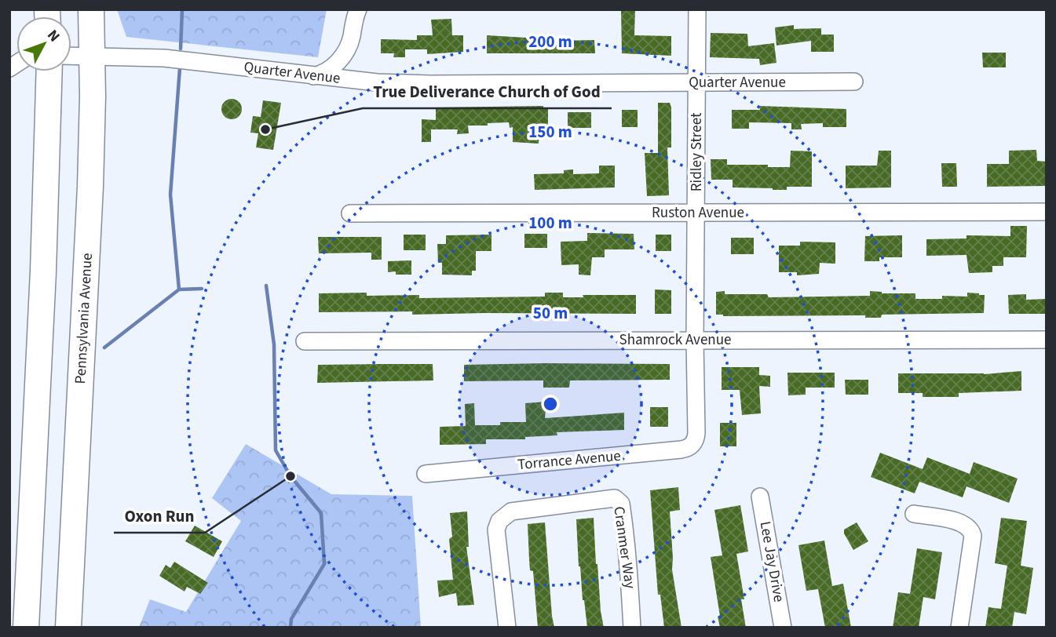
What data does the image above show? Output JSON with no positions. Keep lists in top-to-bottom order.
{
  "streets": {
    "highway": ["Pennsylvania Avenue"],
    "street": [
      "Quarter Avenue",
      "Ridley Street",
      "Ruston Avenue",
      "Shamrock Avenue",
      "Torrance Avenue",
      "Cranmer Way",
      "Lee Jay Drive"
    ]
  },
  "crossings": [
    ["Quarter Avenue", "Ridley Street"],
    ["Quarter Avenue", "Pennsylvania Avenue"],
    ["Ridley Street", "Ruston Avenue"],
    ["Ridley Street", "Shamrock Avenue"],
    ["Ridley Street", "Torrance Avenue"]
  ],
  "places": ["True Deliverance Church of God", "Oxon Run"],
  "north": "top right",
  "rings": [
    "200 m",
    "150 m",
    "100 m",
    "50 m"
  ]
}
